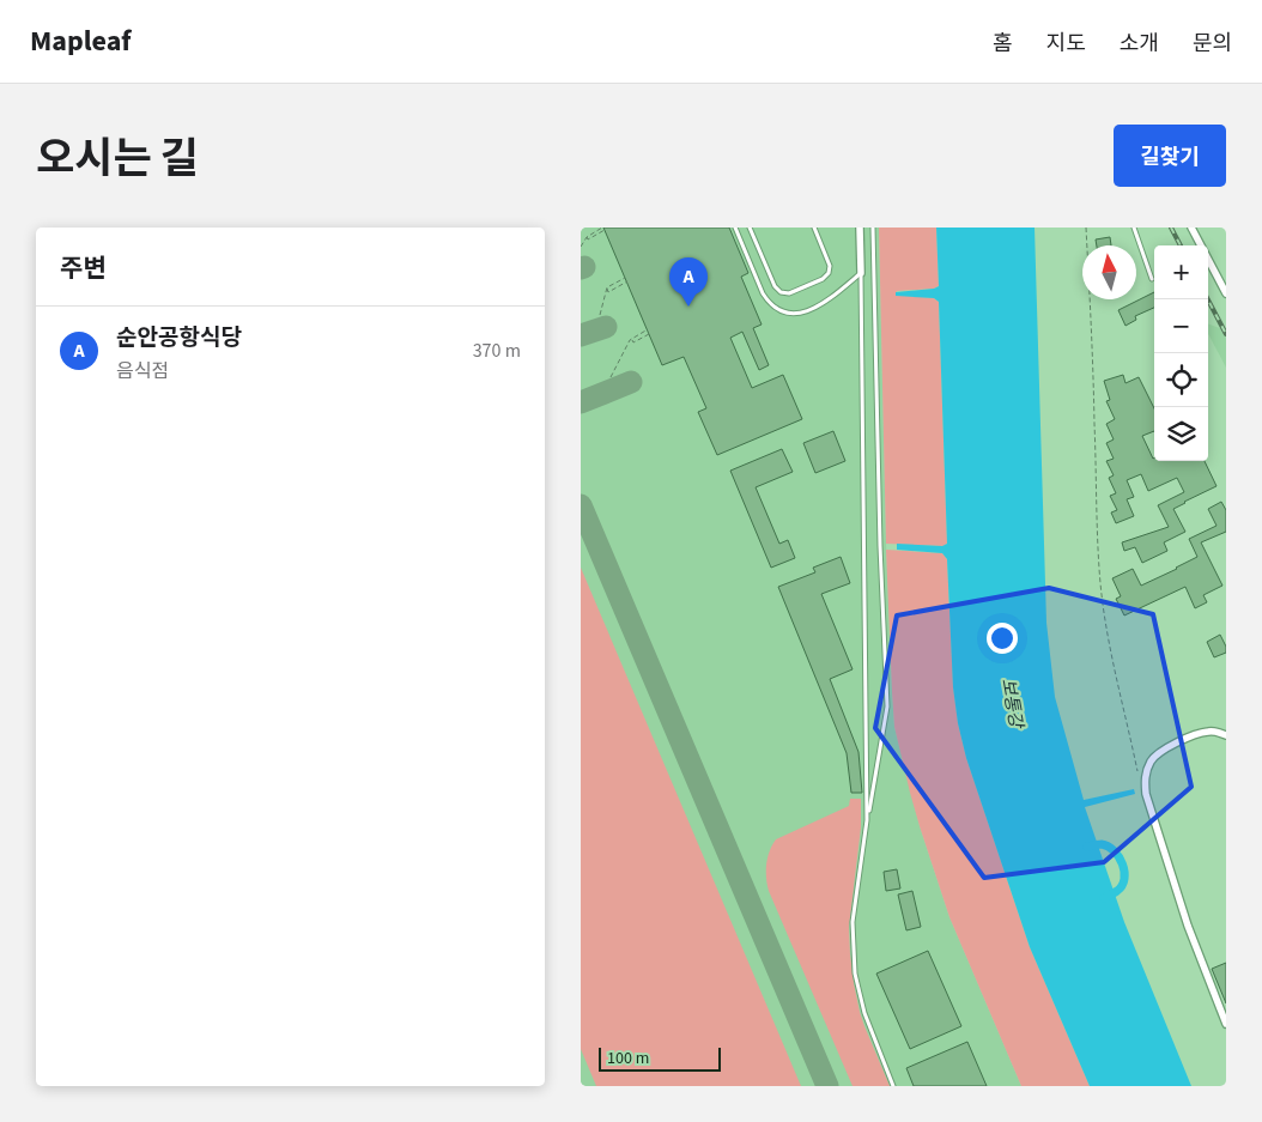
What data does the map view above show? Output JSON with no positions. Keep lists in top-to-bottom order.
{
  "water": ["보통강"],
  "scale_bar": "100 m",
  "north": "top",
  "page": {
    "header": "Mapleaf",
    "nav": [
      "홈",
      "지도",
      "소개",
      "문의"
    ],
    "title": "오시는 길",
    "buttons": "길찾기",
    "heading": "주변",
    "map_buttons": ["+", "−"],
    "pins": "A",
    "list": [
      {
        "mark": "A",
        "name": "순안공항식당",
        "note": "음식점",
        "value": "370 m"
      }
    ],
    "scale": "100 m"
  }
}
